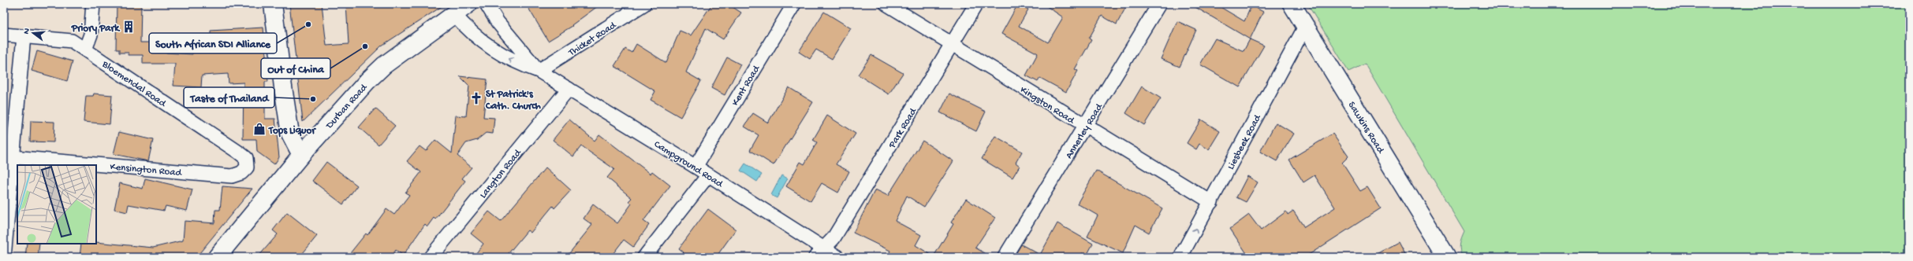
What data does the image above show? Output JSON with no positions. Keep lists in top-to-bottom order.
{
  "streets": {
    "main road": ["Durban Road", "Sawkins Road"],
    "street": [
      "Thicket Road",
      "Bloemendal Road",
      "Kent Road",
      "Kingston Road",
      "Park Road",
      "Annerley Road",
      "Liesbeek Road",
      "Campground Road",
      "Kensington Road",
      "Langton Road"
    ]
  },
  "crossings": [
    ["Thicket Road", "Campground Road"],
    ["Bloemendal Road", "Kensington Road"],
    ["Kent Road", "Campground Road"],
    ["Kingston Road", "Park Road"],
    ["Kingston Road", "Annerley Road"],
    ["Kingston Road", "Liesbeek Road"],
    ["Durban Road", "Campground Road"],
    ["Sawkins Road", "Liesbeek Road"],
    ["Park Road", "Campground Road"],
    ["Campground Road", "Langton Road"]
  ],
  "places": {
    "other": ["South African SDI Alliance", "Out of China", "Taste of Thailand"],
    "building": ["Priory Park"],
    "church": ["St Patrick's Cath. Church"],
    "shop": ["Tops Liquor"]
  },
  "north": "left"
}
